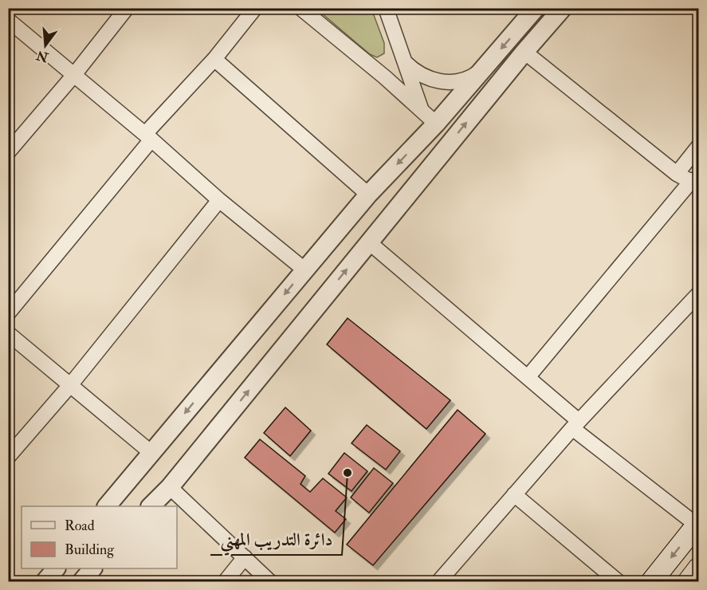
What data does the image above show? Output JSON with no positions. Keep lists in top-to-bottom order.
{
  "places": ["دائرة التدريب المهني"],
  "legend": ["Road", "Building"],
  "north": "bottom"
}
